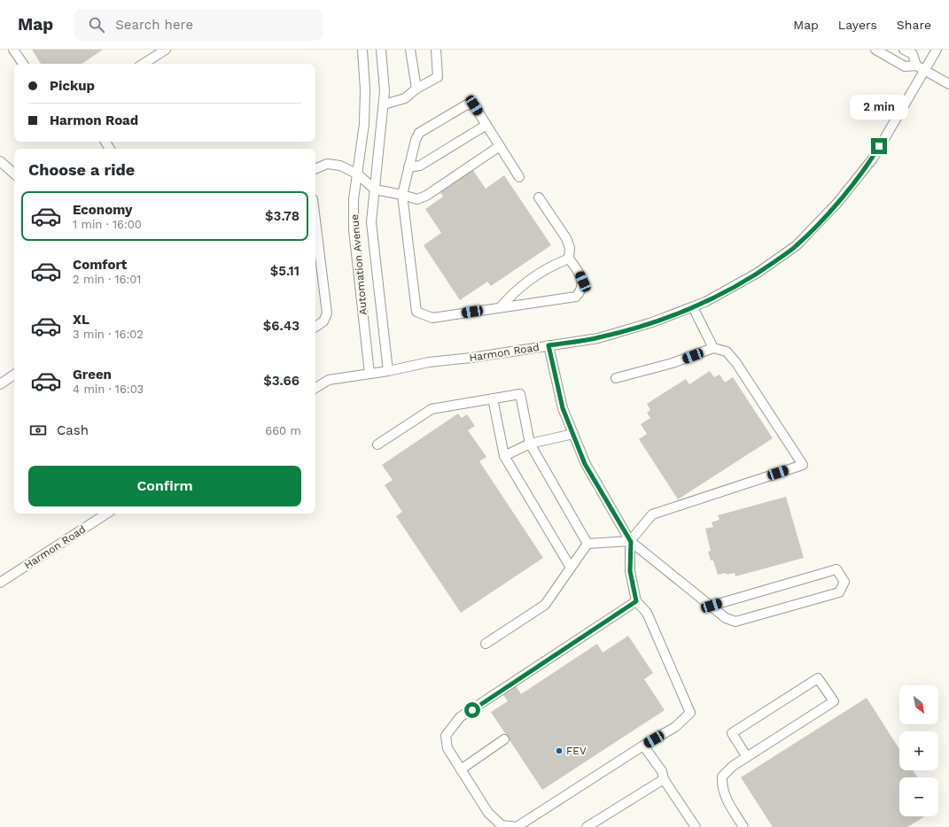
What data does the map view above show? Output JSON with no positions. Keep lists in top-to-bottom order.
{
  "streets": {
    "street": ["Automation Avenue", "Harmon Road"]
  },
  "crossings": [
    ["Automation Avenue", "Harmon Road"]
  ],
  "places": ["FEV"],
  "north": "bottom right",
  "page": {
    "header": "Map",
    "search": "Search here",
    "nav": ["Map", "Layers", "Share"],
    "banner": ["Pickup", "Harmon Road"],
    "bubble": "2 min",
    "heading": "Choose a ride",
    "list": [
      {
        "name": "Economy",
        "note": "1 min · 16:00",
        "value": "$3.78"
      },
      {
        "name": "Comfort",
        "note": "2 min · 16:01",
        "value": "$5.11"
      },
      {
        "name": "XL",
        "note": "3 min · 16:02",
        "value": "$6.43"
      },
      {
        "name": "Green",
        "note": "4 min · 16:03",
        "value": "$3.66"
      }
    ],
    "pay": ["Cash", "660 m"],
    "buttons": "Confirm",
    "map_buttons": ["+", "−"]
  }
}
